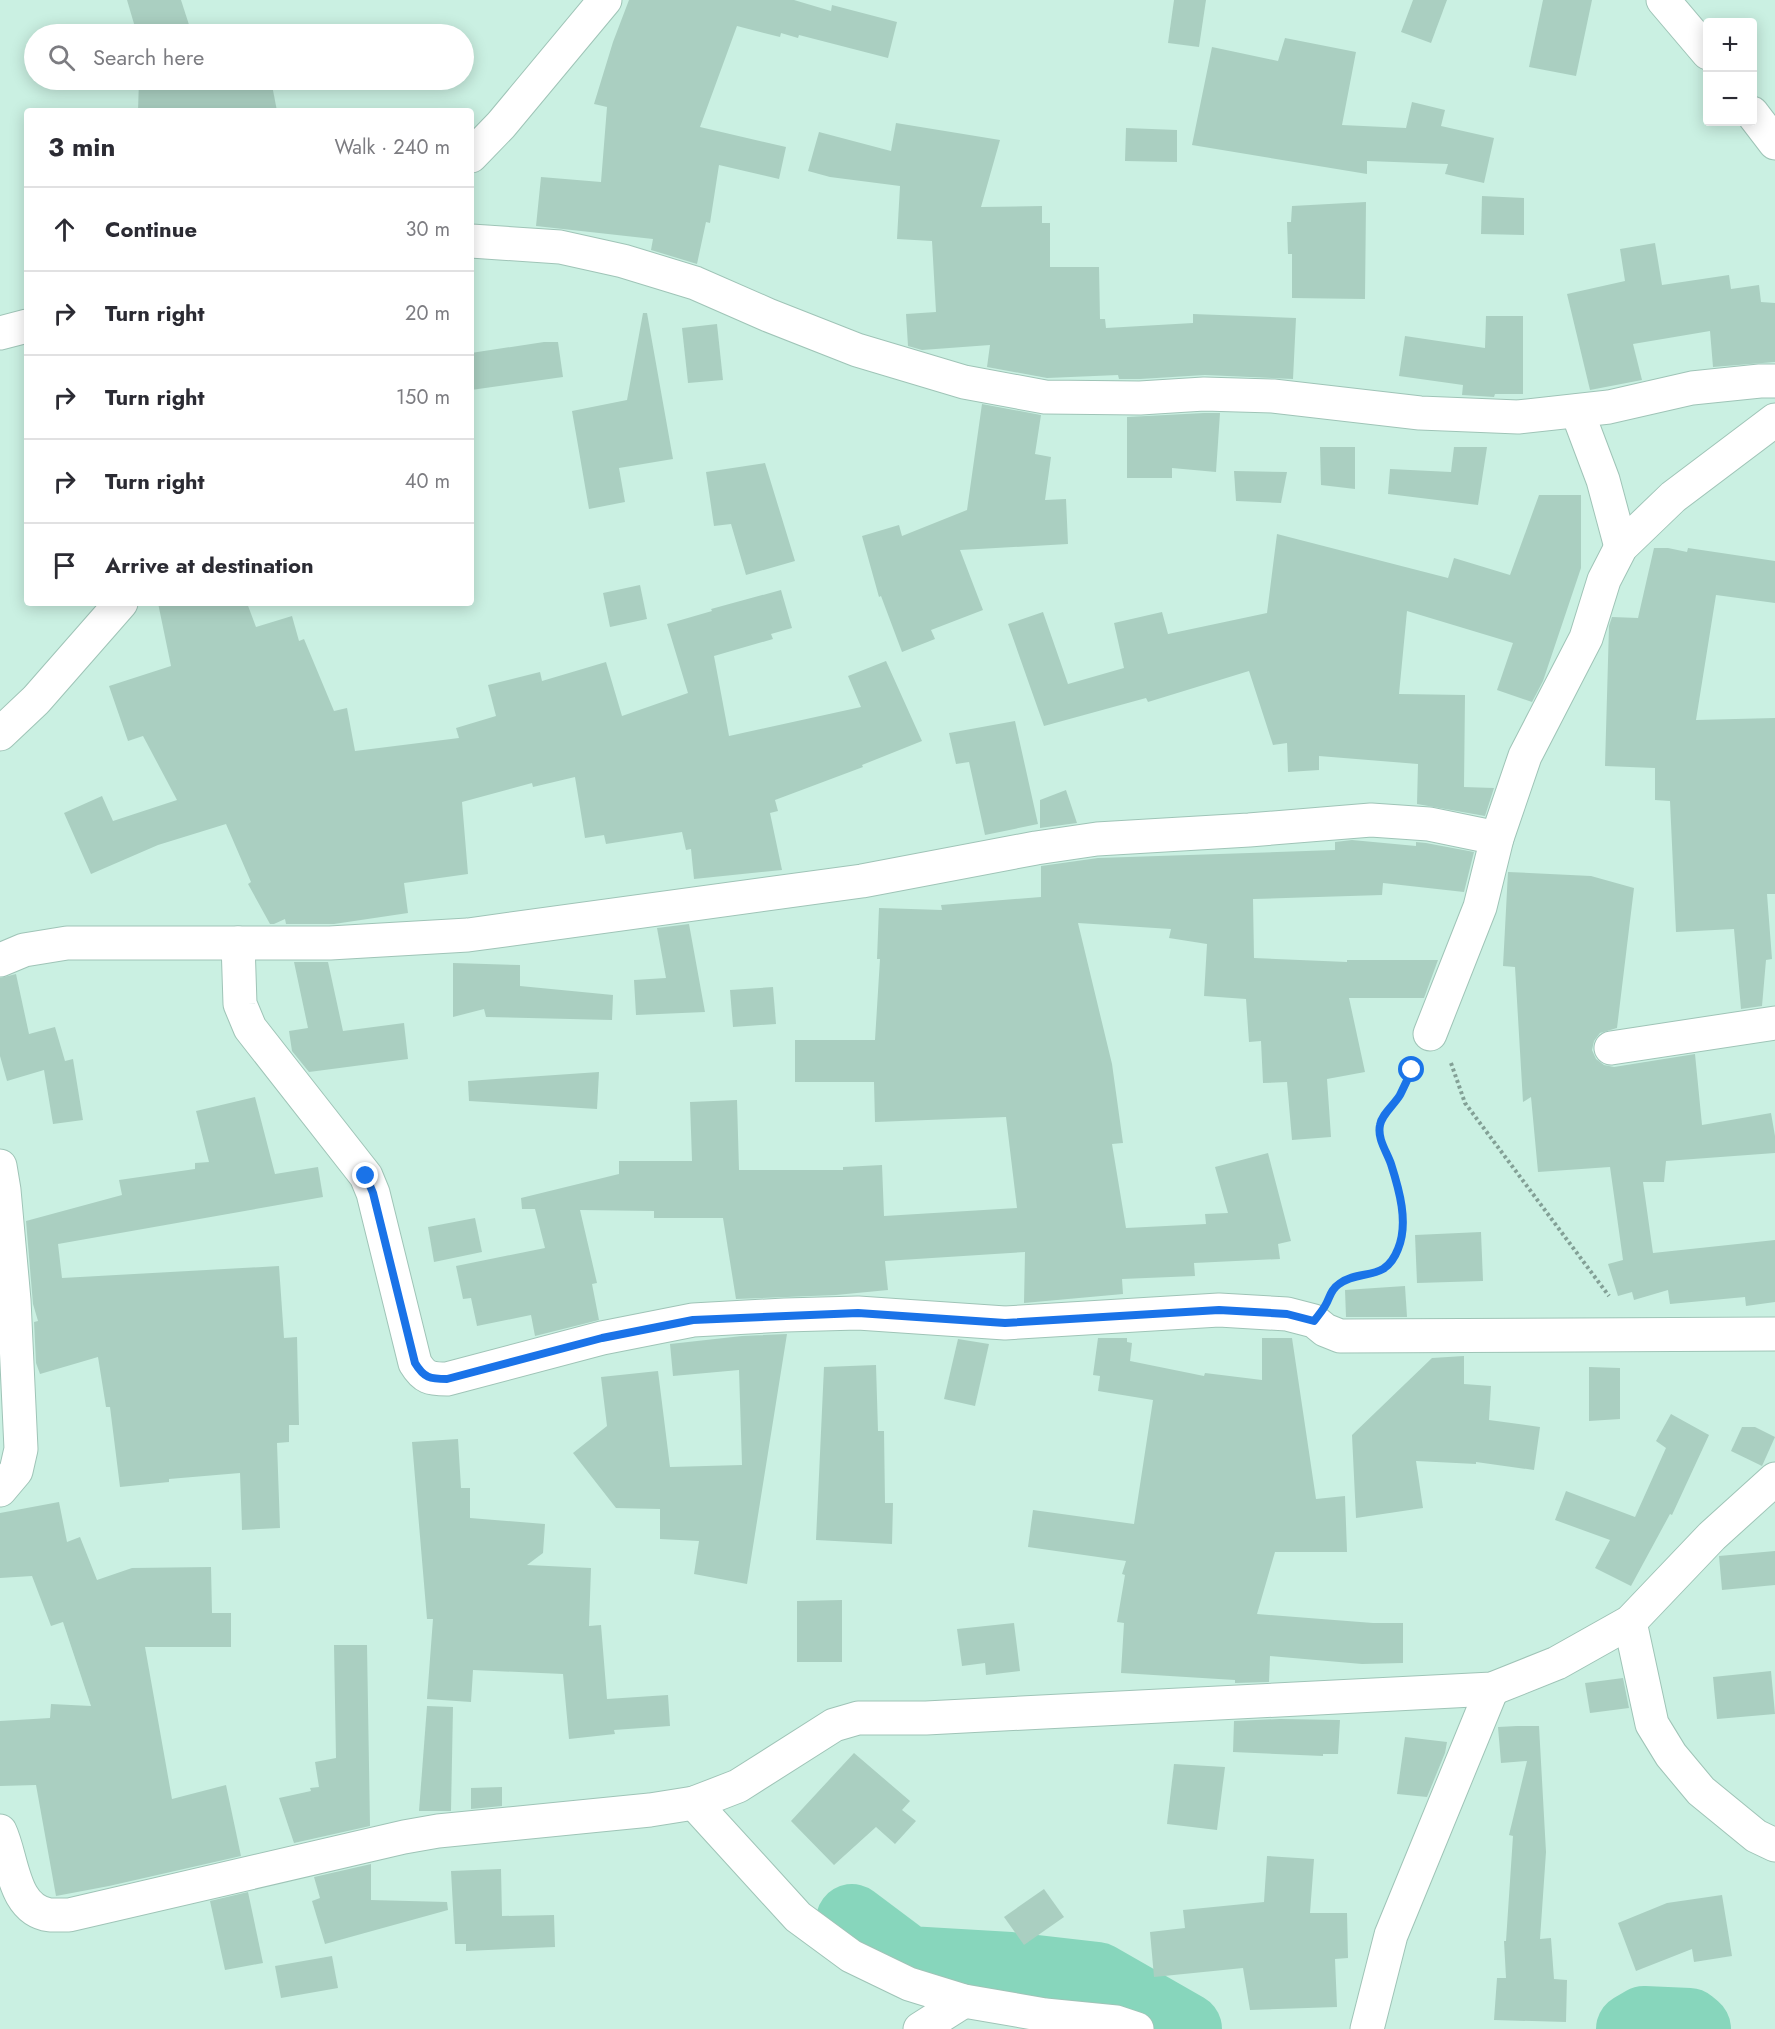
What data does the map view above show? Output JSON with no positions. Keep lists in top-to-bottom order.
{
  "page": {
    "map_buttons": ["+", "−"],
    "search": "Search here",
    "heading": ["3 min", "Walk · 240 m"],
    "list": [
      ["Continue", "30 m"],
      ["Turn right", "20 m"],
      ["Turn right", "150 m"],
      ["Turn right", "40 m"],
      "Arrive at destination"
    ]
  }
}
